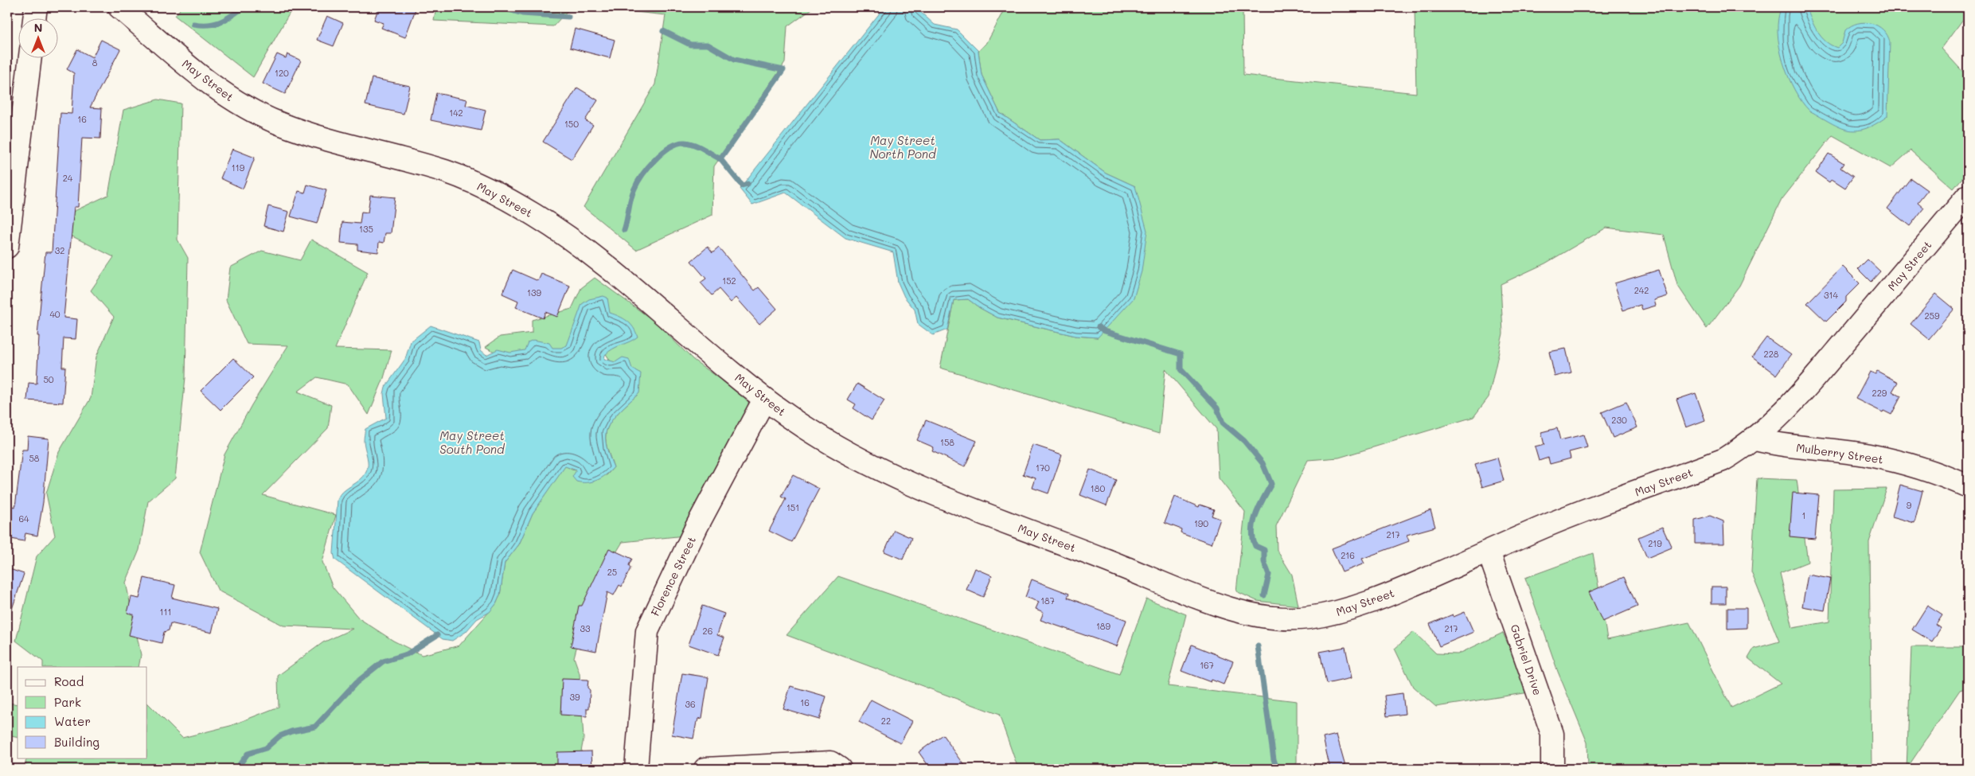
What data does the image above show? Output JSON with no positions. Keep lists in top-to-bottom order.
{
  "streets": {
    "street": [
      "May Street",
      "Mulberry Street",
      "Florence Street",
      "Gabriel Drive"
    ]
  },
  "crossings": [
    ["May Street", "Mulberry Street"],
    ["May Street", "Florence Street"],
    ["May Street", "Gabriel Drive"]
  ],
  "water": ["May Street North Pond", "May Street South Pond"],
  "house_numbers": [
    "8",
    "120",
    "142",
    "16",
    "150",
    "119",
    "24",
    "135",
    "32",
    "152",
    "242",
    "139",
    "314",
    "40",
    "259",
    "228",
    "50",
    "229",
    "230",
    "158",
    "58",
    "170",
    "180",
    "9",
    "151",
    "1",
    "64",
    "190",
    "217",
    "219",
    "216",
    "25",
    "187",
    "111",
    "189",
    "33",
    "217",
    "26",
    "167",
    "39",
    "16",
    "36",
    "22"
  ],
  "legend": [
    "Road",
    "Park",
    "Water",
    "Building"
  ],
  "north": "top"
}
